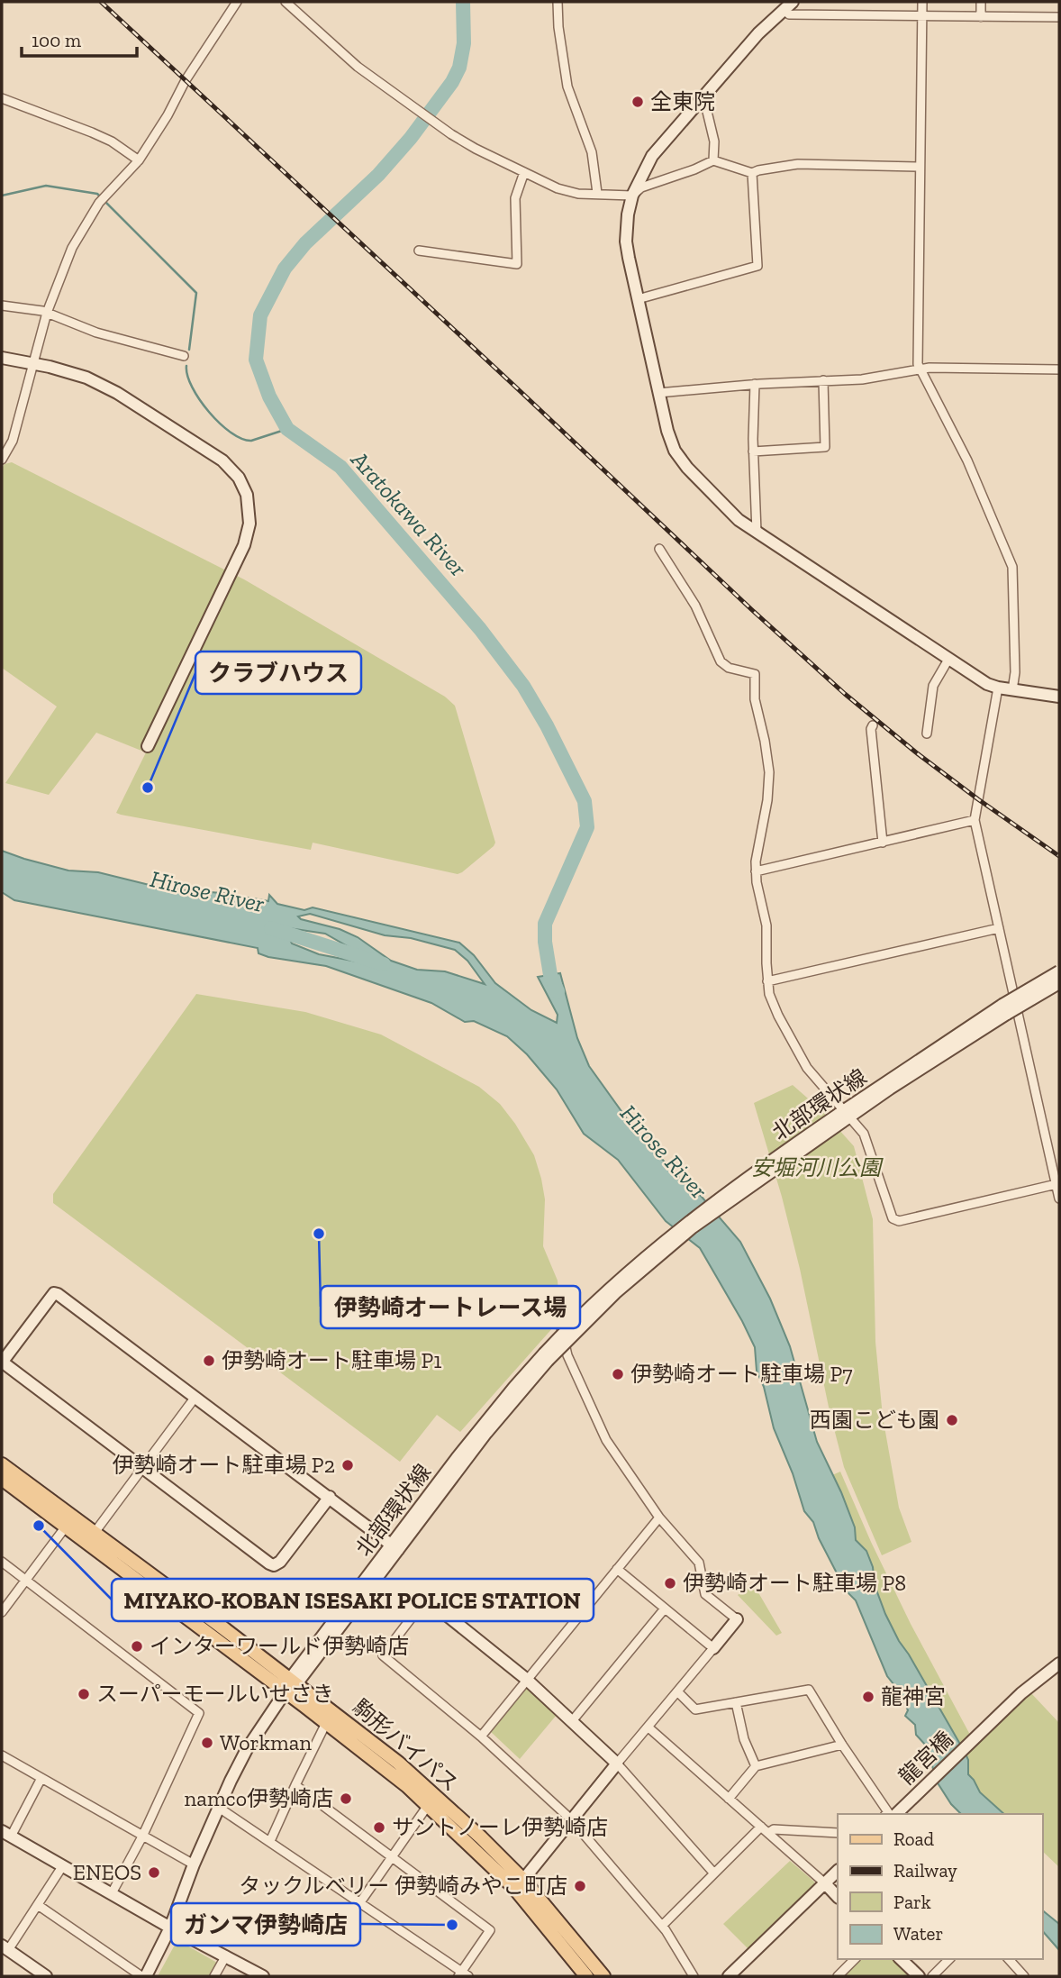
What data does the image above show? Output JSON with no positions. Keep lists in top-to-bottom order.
{
  "streets": {
    "main road": ["駒形バイパス"],
    "street": ["北部環状線", "龍宮橋"]
  },
  "crossings": [
    ["北部環状線", "駒形バイパス"]
  ],
  "water": ["Aratokawa River", "Hirose River"],
  "parks": ["安堀河川公園"],
  "places": [
    "全東院",
    "クラブハウス",
    "伊勢崎オートレース場",
    "伊勢崎オート駐車場 P1",
    "伊勢崎オート駐車場 P7",
    "西園こども園",
    "伊勢崎オート駐車場 P2",
    "MIYAKO-KOBAN ISESAKI POLICE STATION",
    "伊勢崎オート駐車場 P8",
    "インターワールド伊勢崎店",
    "スーパーモールいせさき",
    "龍神宮",
    "Workman",
    "namco伊勢崎店",
    "サントノーレ伊勢崎店",
    "ENEOS",
    "タックルベリー 伊勢崎みやこ町店",
    "ガンマ伊勢崎店"
  ],
  "legend": [
    "Road",
    "Railway",
    "Park",
    "Water"
  ],
  "scale_bar": "100 m"
}
